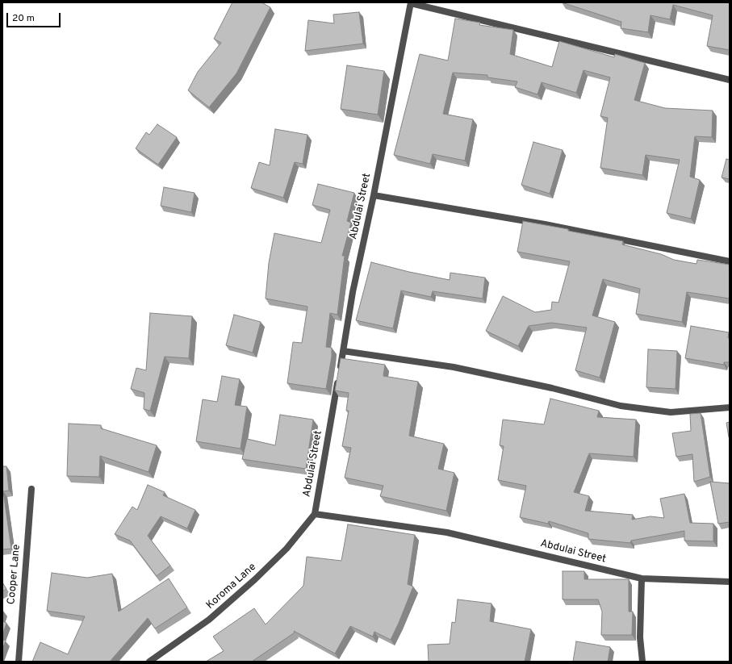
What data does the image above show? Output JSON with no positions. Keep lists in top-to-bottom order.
{
  "streets": {
    "street": ["Abdulai Street", "Cooper Lane", "Koroma Lane"]
  },
  "crossings": [
    ["Abdulai Street", "Koroma Lane"]
  ],
  "scale_bar": "20 m"
}
